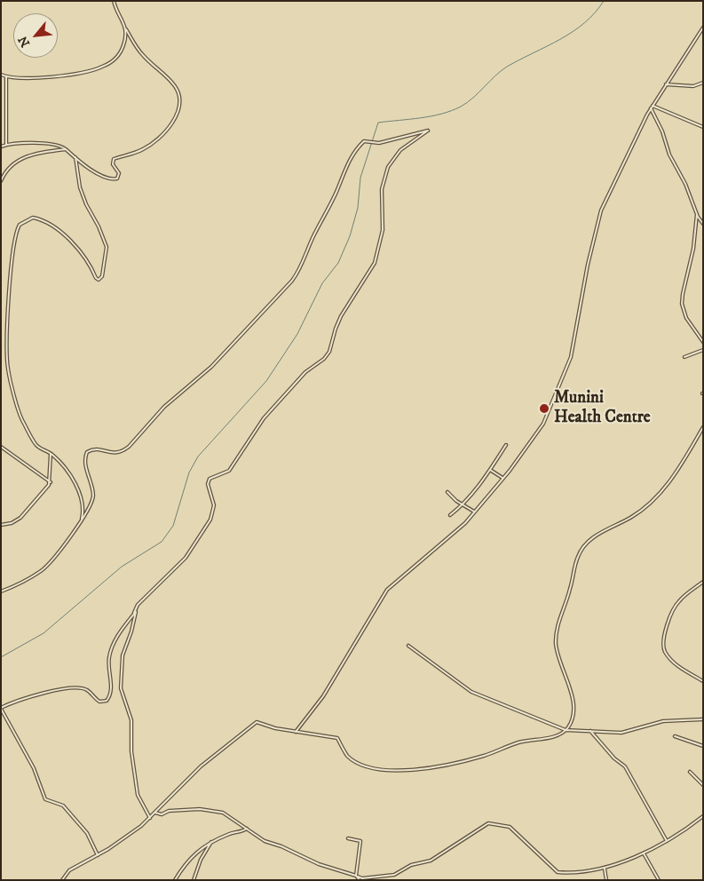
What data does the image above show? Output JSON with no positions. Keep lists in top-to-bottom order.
{
  "places": ["Munini Health Centre"],
  "north": "bottom left"
}
